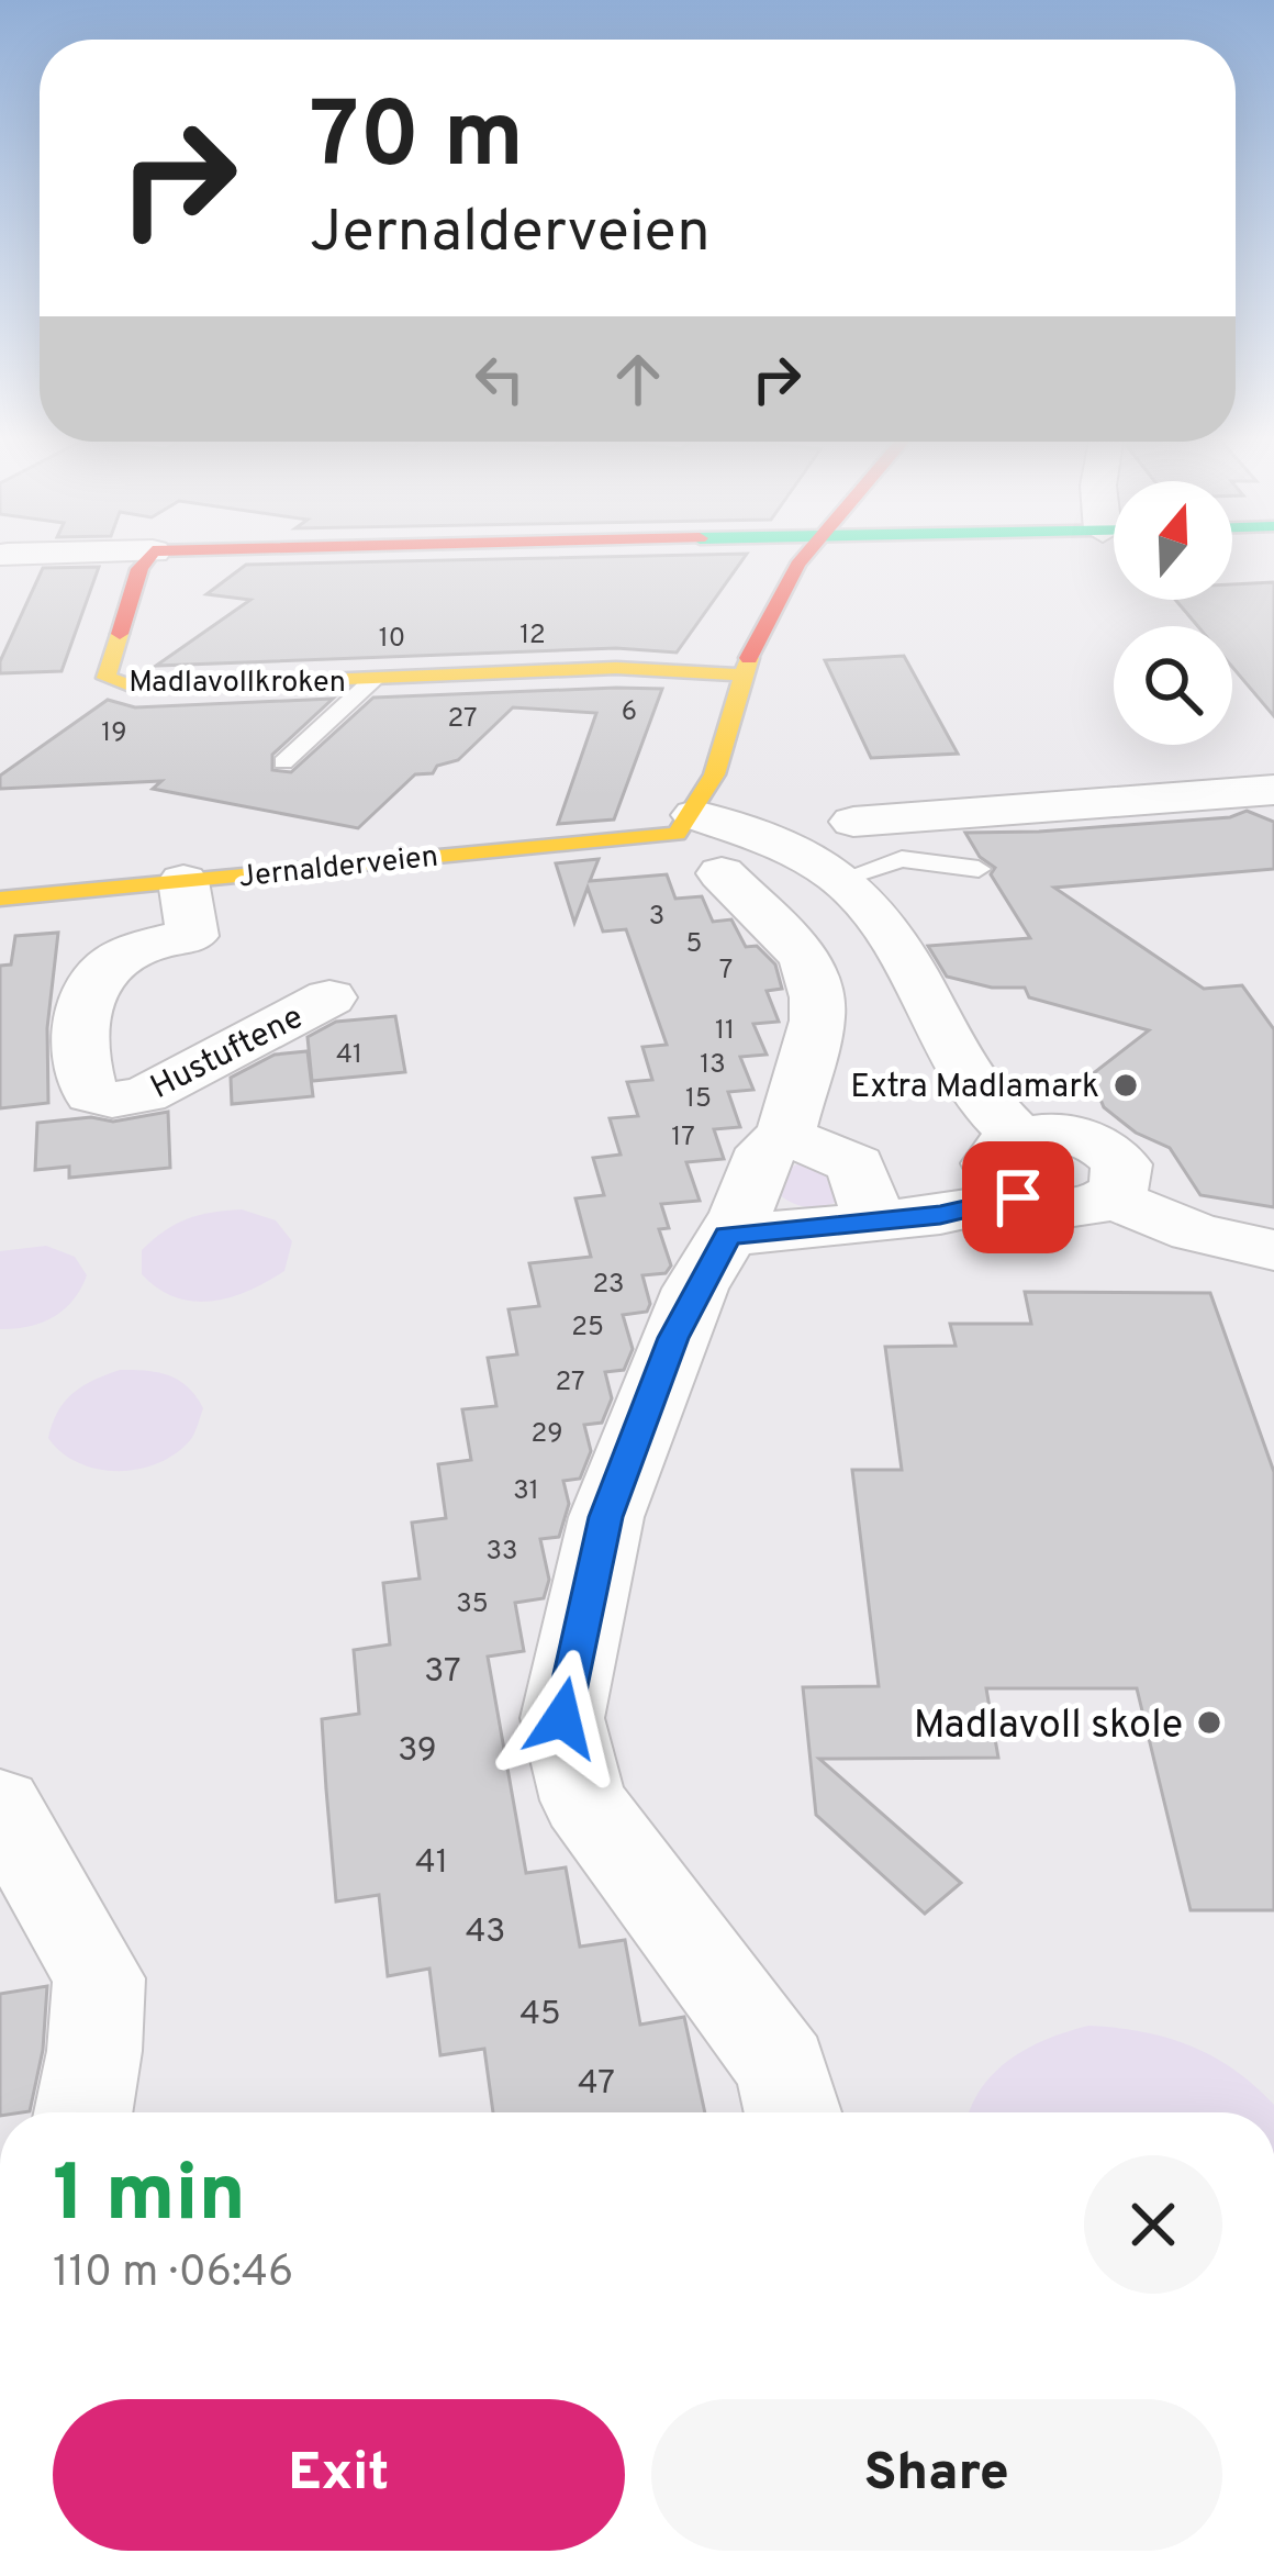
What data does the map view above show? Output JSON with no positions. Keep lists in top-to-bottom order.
{
  "streets": {
    "street": ["Madlavollkroken", "Jernalderveien", "Hustuftene"]
  },
  "crossings": [
    ["Jernalderveien", "Hustuftene"]
  ],
  "places": ["Extra Madlamark", "Madlavoll skole"],
  "house_numbers": [
    "12",
    "10",
    "6",
    "27",
    "19",
    "3",
    "5",
    "7",
    "11",
    "41",
    "13",
    "15",
    "17",
    "23",
    "25",
    "27",
    "29",
    "31",
    "33",
    "35",
    "37",
    "39",
    "41",
    "43",
    "45",
    "47"
  ],
  "north": "top",
  "page": {
    "turn": ["70 m", "Jernalderveien"],
    "heading": ["1 min", "110 m · 06:46"],
    "buttons": ["Exit", "Share"]
  }
}
